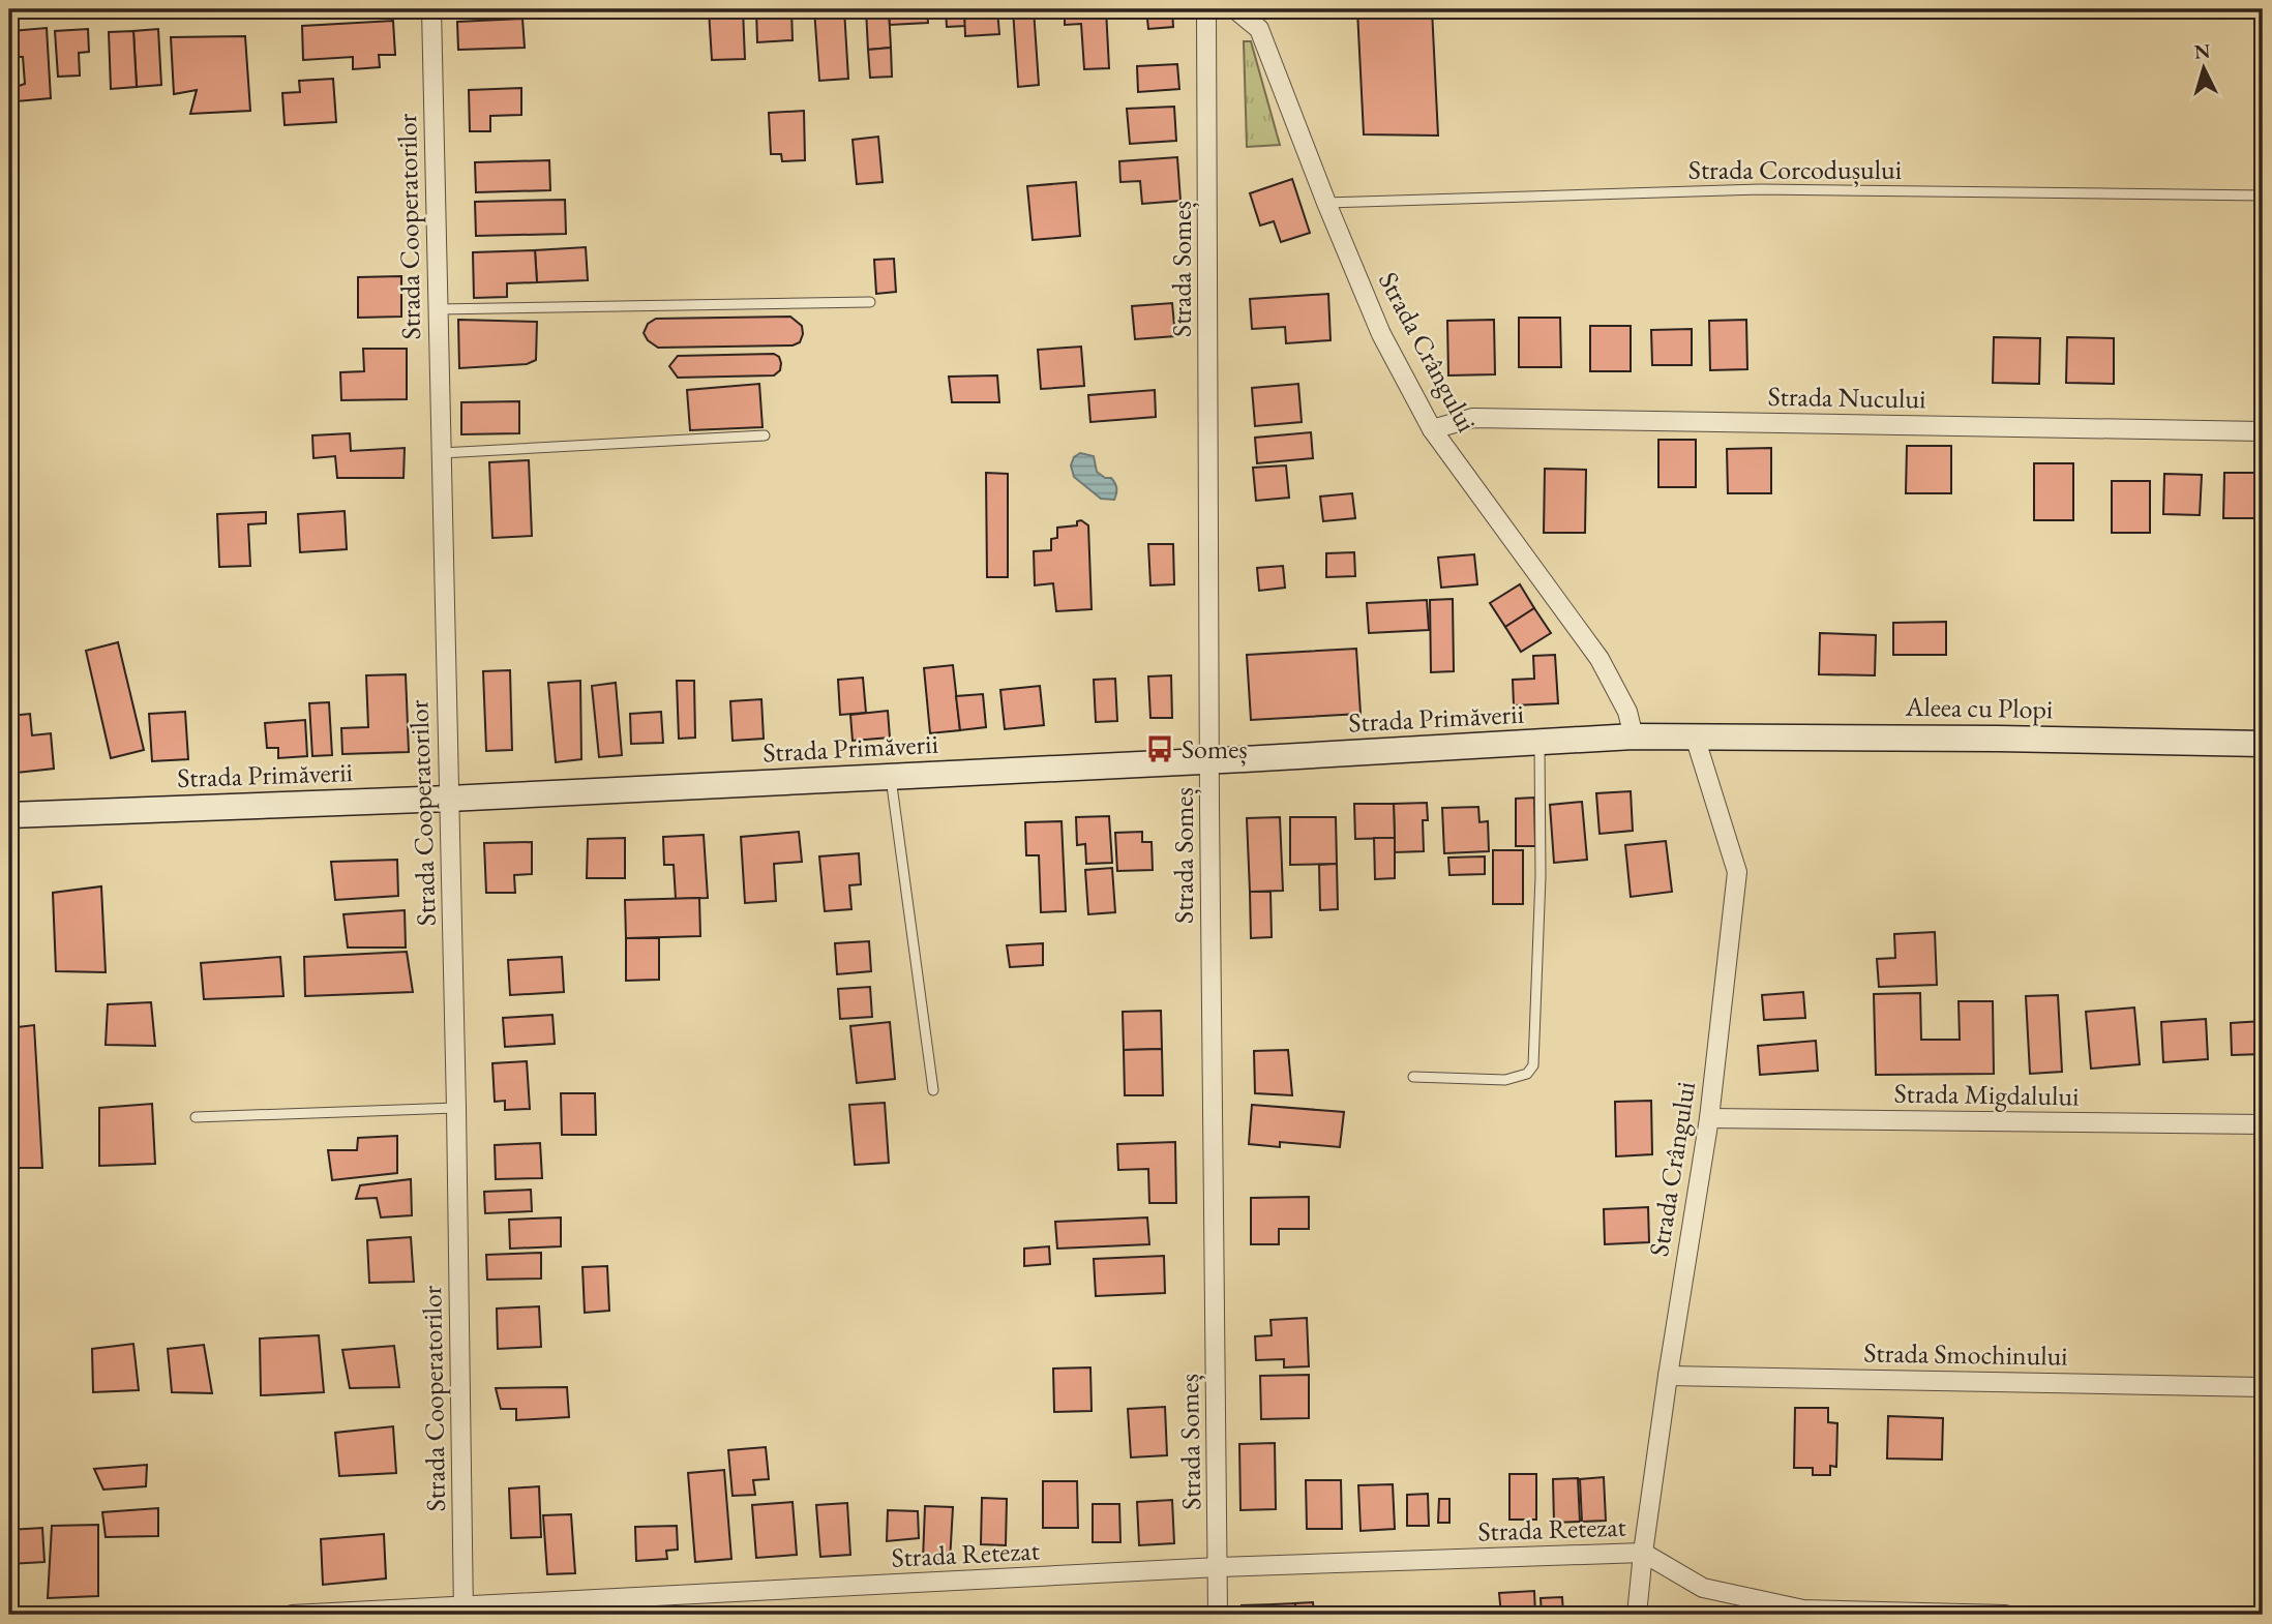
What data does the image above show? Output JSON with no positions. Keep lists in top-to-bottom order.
{
  "streets": {
    "street": [
      "Strada Cooperatorilor",
      "Strada Someș",
      "Strada Crângului",
      "Strada Nucului",
      "Aleea cu Plopi",
      "Strada Primăverii",
      "Strada Migdalului",
      "Strada Smochinului",
      "Strada Retezat"
    ],
    "lane": ["Strada Corcodușului"]
  },
  "crossings": [
    ["Strada Corcodușului", "Strada Crângului"],
    ["Strada Cooperatorilor", "Strada Primăverii"],
    ["Strada Cooperatorilor", "Strada Retezat"],
    ["Strada Someș", "Strada Primăverii"],
    ["Strada Someș", "Strada Retezat"],
    ["Strada Crângului", "Strada Nucului"],
    ["Strada Crângului", "Aleea cu Plopi"],
    ["Strada Crângului", "Strada Primăverii"],
    ["Strada Crângului", "Strada Migdalului"],
    ["Strada Crângului", "Strada Smochinului"],
    ["Strada Crângului", "Strada Retezat"],
    ["Aleea cu Plopi", "Strada Primăverii"]
  ],
  "places": {
    "bus stop": ["Someș"]
  },
  "north": "top"
}
